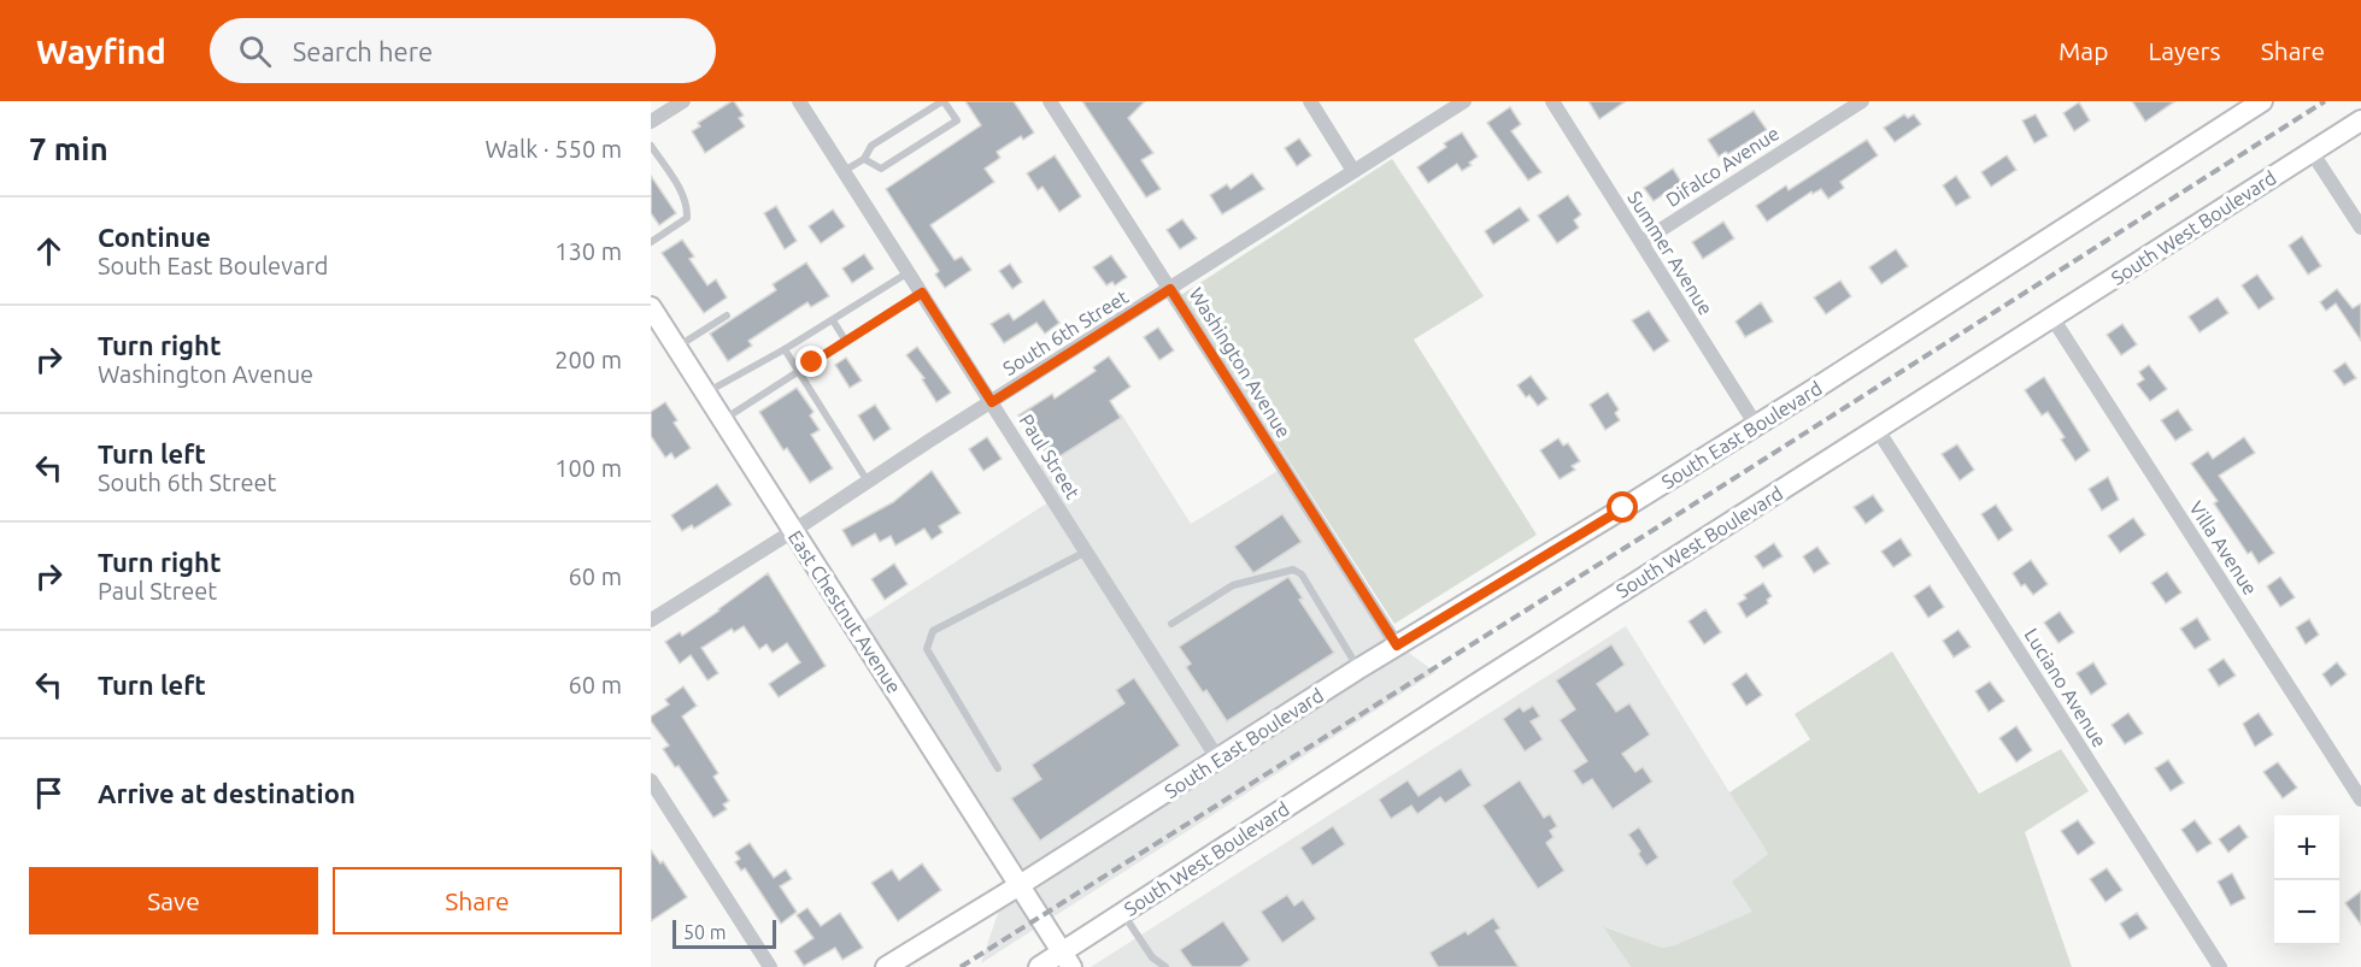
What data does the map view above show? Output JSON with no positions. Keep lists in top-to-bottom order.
{
  "streets": {
    "main road": ["South West Boulevard", "South East Boulevard", "East Chestnut Avenue"],
    "street": [
      "Difalco Avenue",
      "Summer Avenue",
      "South 6th Street",
      "Washington Avenue",
      "Paul Street",
      "Villa Avenue",
      "Luciano Avenue"
    ]
  },
  "crossings": [
    ["Difalco Avenue", "Summer Avenue"],
    ["South West Boulevard", "Villa Avenue"],
    ["South West Boulevard", "East Chestnut Avenue"],
    ["South West Boulevard", "Luciano Avenue"],
    ["Summer Avenue", "South East Boulevard"],
    ["South 6th Street", "Washington Avenue"],
    ["South 6th Street", "Paul Street"],
    ["South 6th Street", "East Chestnut Avenue"],
    ["Washington Avenue", "South East Boulevard"],
    ["South East Boulevard", "Paul Street"],
    ["South East Boulevard", "East Chestnut Avenue"]
  ],
  "scale_bar": "50 m",
  "page": {
    "header": "Wayfind",
    "search": "Search here",
    "nav": ["Map", "Layers", "Share"],
    "heading": ["7 min", "Walk · 550 m"],
    "list": [
      ["Continue", "South East Boulevard", "130 m"],
      ["Turn right", "Washington Avenue", "200 m"],
      ["Turn left", "South 6th Street", "100 m"],
      ["Turn right", "Paul Street", "60 m"],
      ["Turn left", "60 m"],
      "Arrive at destination"
    ],
    "map_buttons": ["+", "−"],
    "buttons": ["Save", "Share"],
    "scale": "50 m"
  }
}
